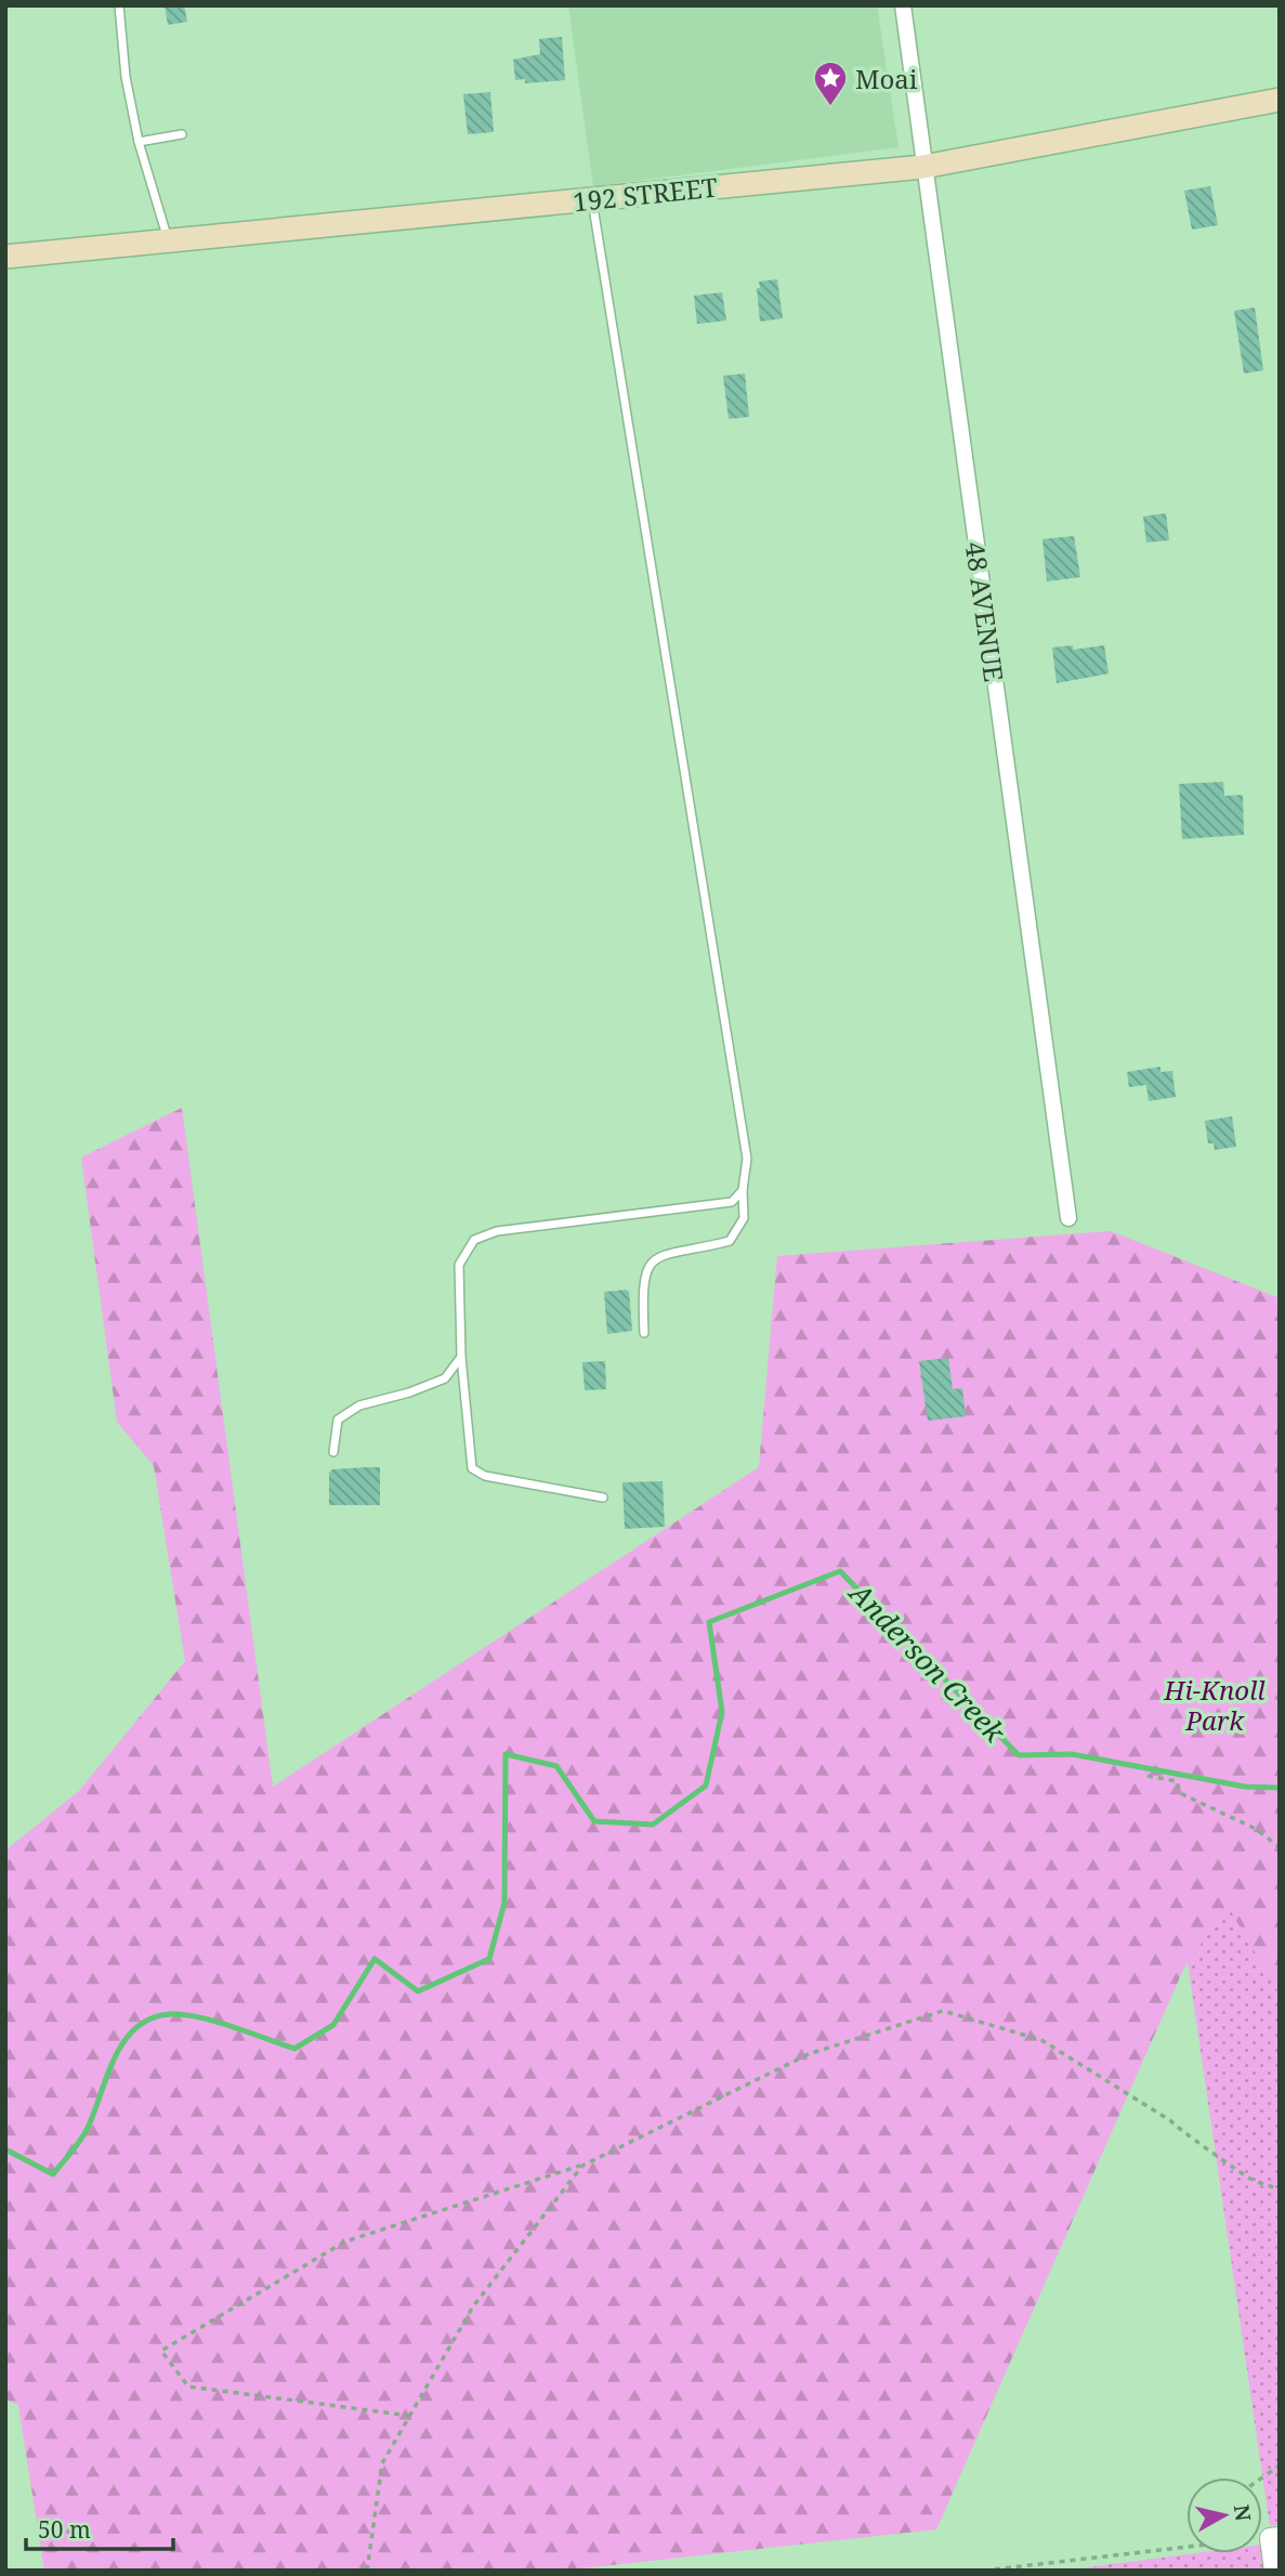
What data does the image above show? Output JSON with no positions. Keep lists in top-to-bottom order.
{
  "streets": {
    "main road": ["192 STREET"],
    "street": ["48 AVENUE"]
  },
  "crossings": [
    ["192 STREET", "48 AVENUE"]
  ],
  "water": ["Anderson Creek"],
  "parks": ["Hi-Knoll Park"],
  "places": {
    "place": ["Moai"]
  },
  "scale_bar": "50 m",
  "north": "right"
}
